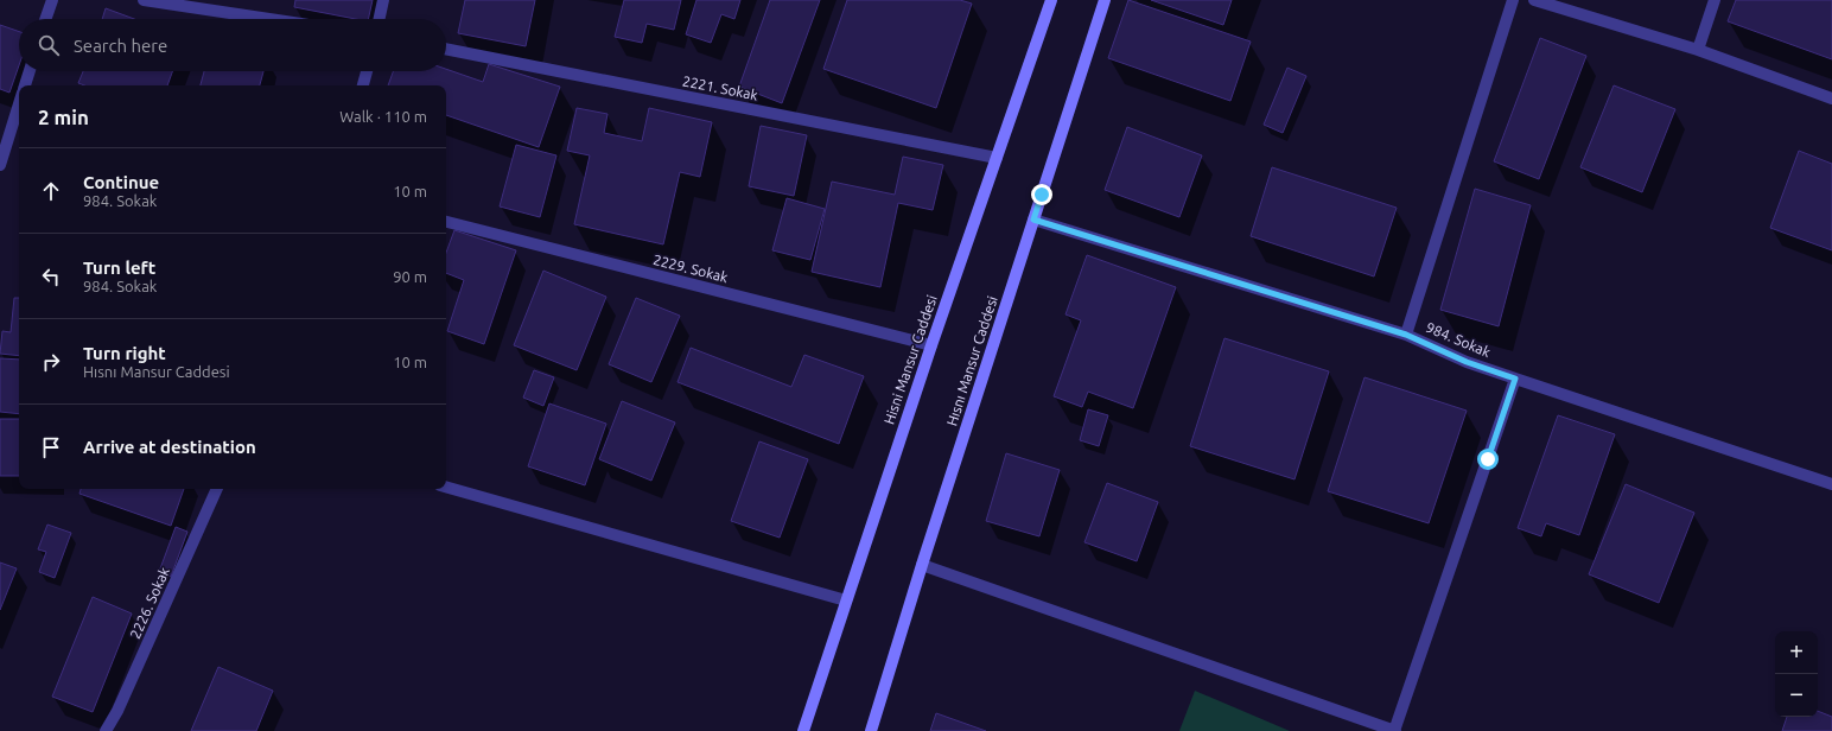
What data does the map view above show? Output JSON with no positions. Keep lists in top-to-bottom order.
{
  "streets": {
    "main road": ["Hisni Mansur Caddesi", "Hısnı Mansur Caddesi"],
    "street": [
      "2221. Sokak",
      "2229. Sokak",
      "984. Sokak",
      "2226. Sokak"
    ]
  },
  "crossings": [
    ["2221. Sokak", "Hisni Mansur Caddesi"],
    ["2229. Sokak", "Hisni Mansur Caddesi"],
    ["984. Sokak", "Hısnı Mansur Caddesi"]
  ],
  "page": {
    "search": "Search here",
    "heading": ["2 min", "Walk · 110 m"],
    "list": [
      ["Continue", "984. Sokak", "10 m"],
      ["Turn left", "984. Sokak", "90 m"],
      ["Turn right", "Hısnı Mansur Caddesi", "10 m"],
      "Arrive at destination"
    ],
    "map_buttons": ["+", "−"]
  }
}
